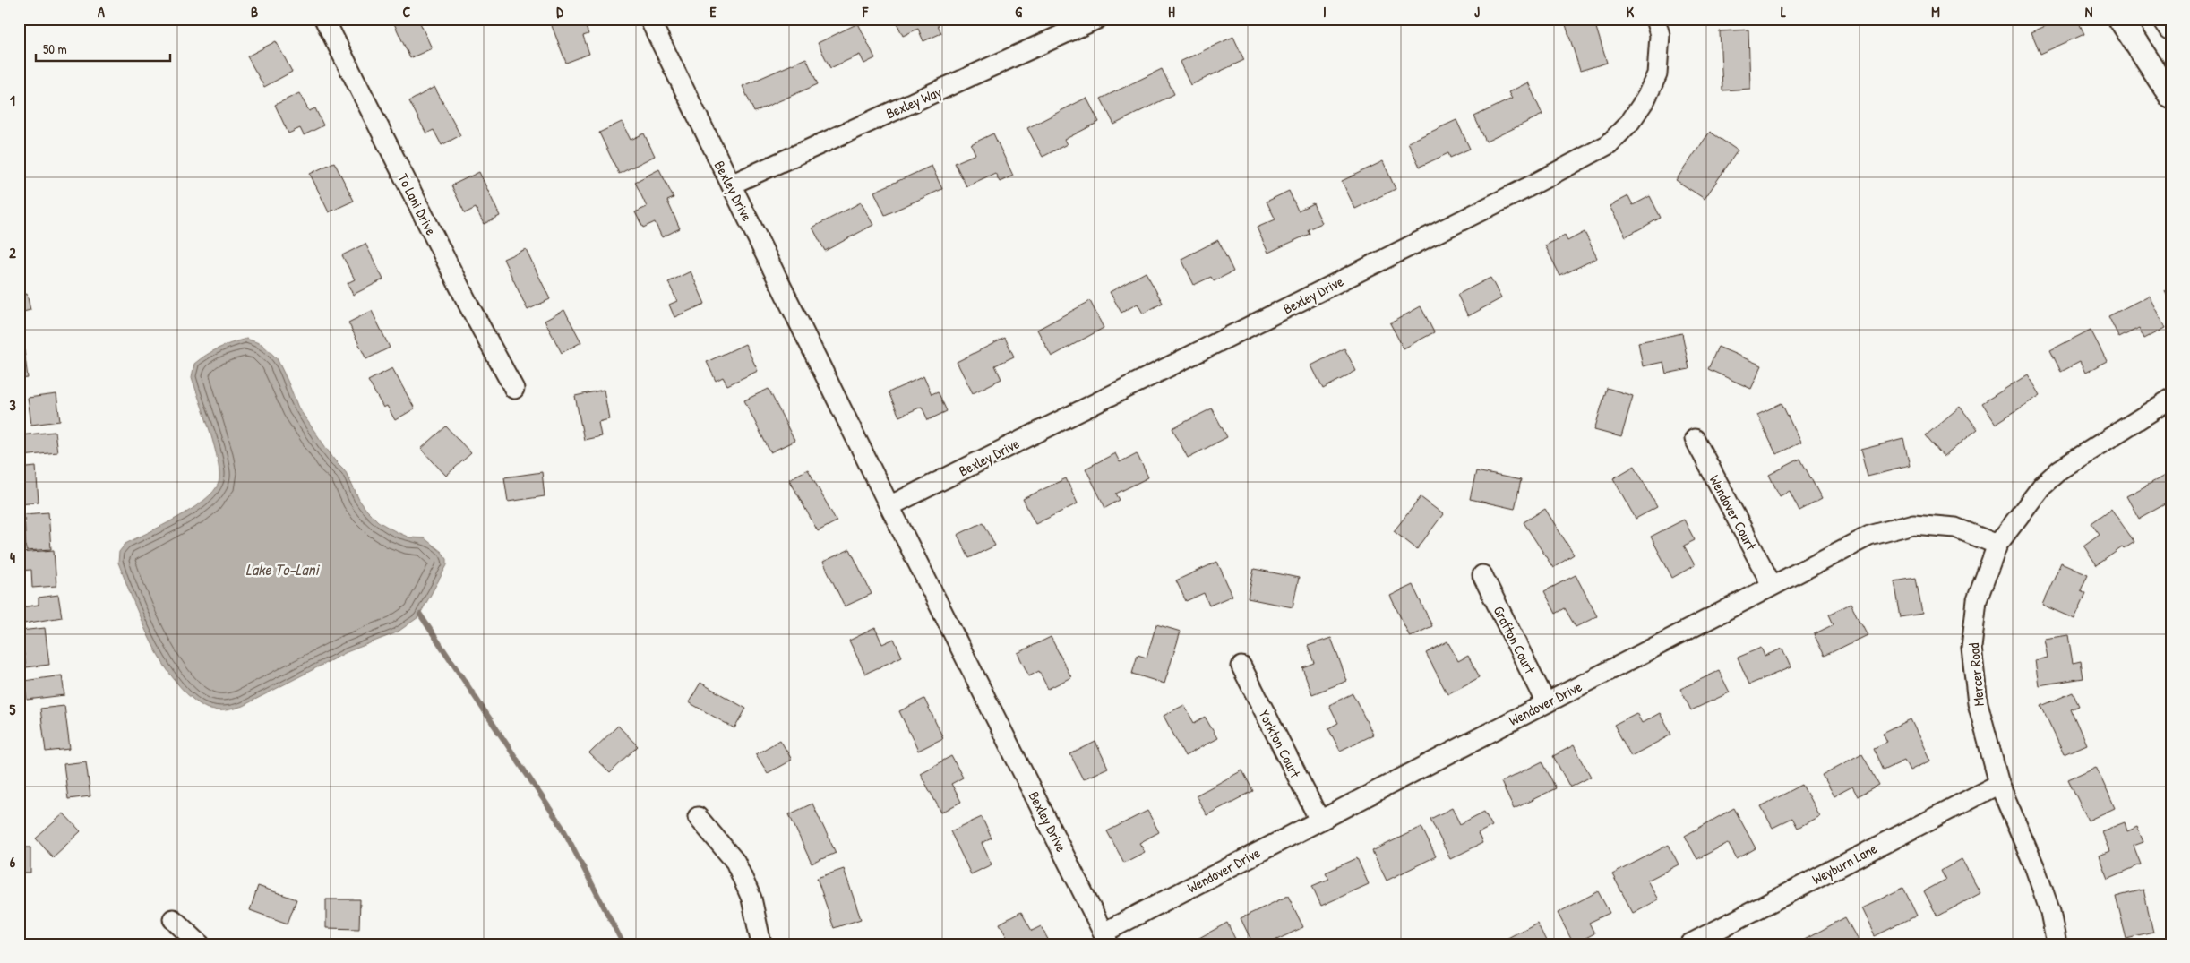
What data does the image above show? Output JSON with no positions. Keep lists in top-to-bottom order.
{
  "streets": {
    "street": [
      "Bexley Way",
      "Bexley Drive",
      "To Lani Drive",
      "Wendover Court",
      "Grafton Court",
      "Mercer Road",
      "Wendover Drive",
      "Yorkton Court",
      "Weyburn Lane"
    ]
  },
  "crossings": [
    ["Bexley Way", "Bexley Drive"],
    ["Bexley Drive", "Wendover Drive"],
    ["Wendover Court", "Wendover Drive"],
    ["Grafton Court", "Wendover Drive"],
    ["Mercer Road", "Wendover Drive"],
    ["Mercer Road", "Weyburn Lane"],
    ["Wendover Drive", "Yorkton Court"]
  ],
  "water": ["Lake To-Lani"],
  "scale_bar": "50 m",
  "grid": {
    "columns": [
      "A",
      "B",
      "C",
      "D",
      "E",
      "F",
      "G",
      "H",
      "I",
      "J",
      "K",
      "L",
      "M",
      "N"
    ],
    "rows": [
      "1",
      "2",
      "3",
      "4",
      "5",
      "6"
    ]
  }
}
